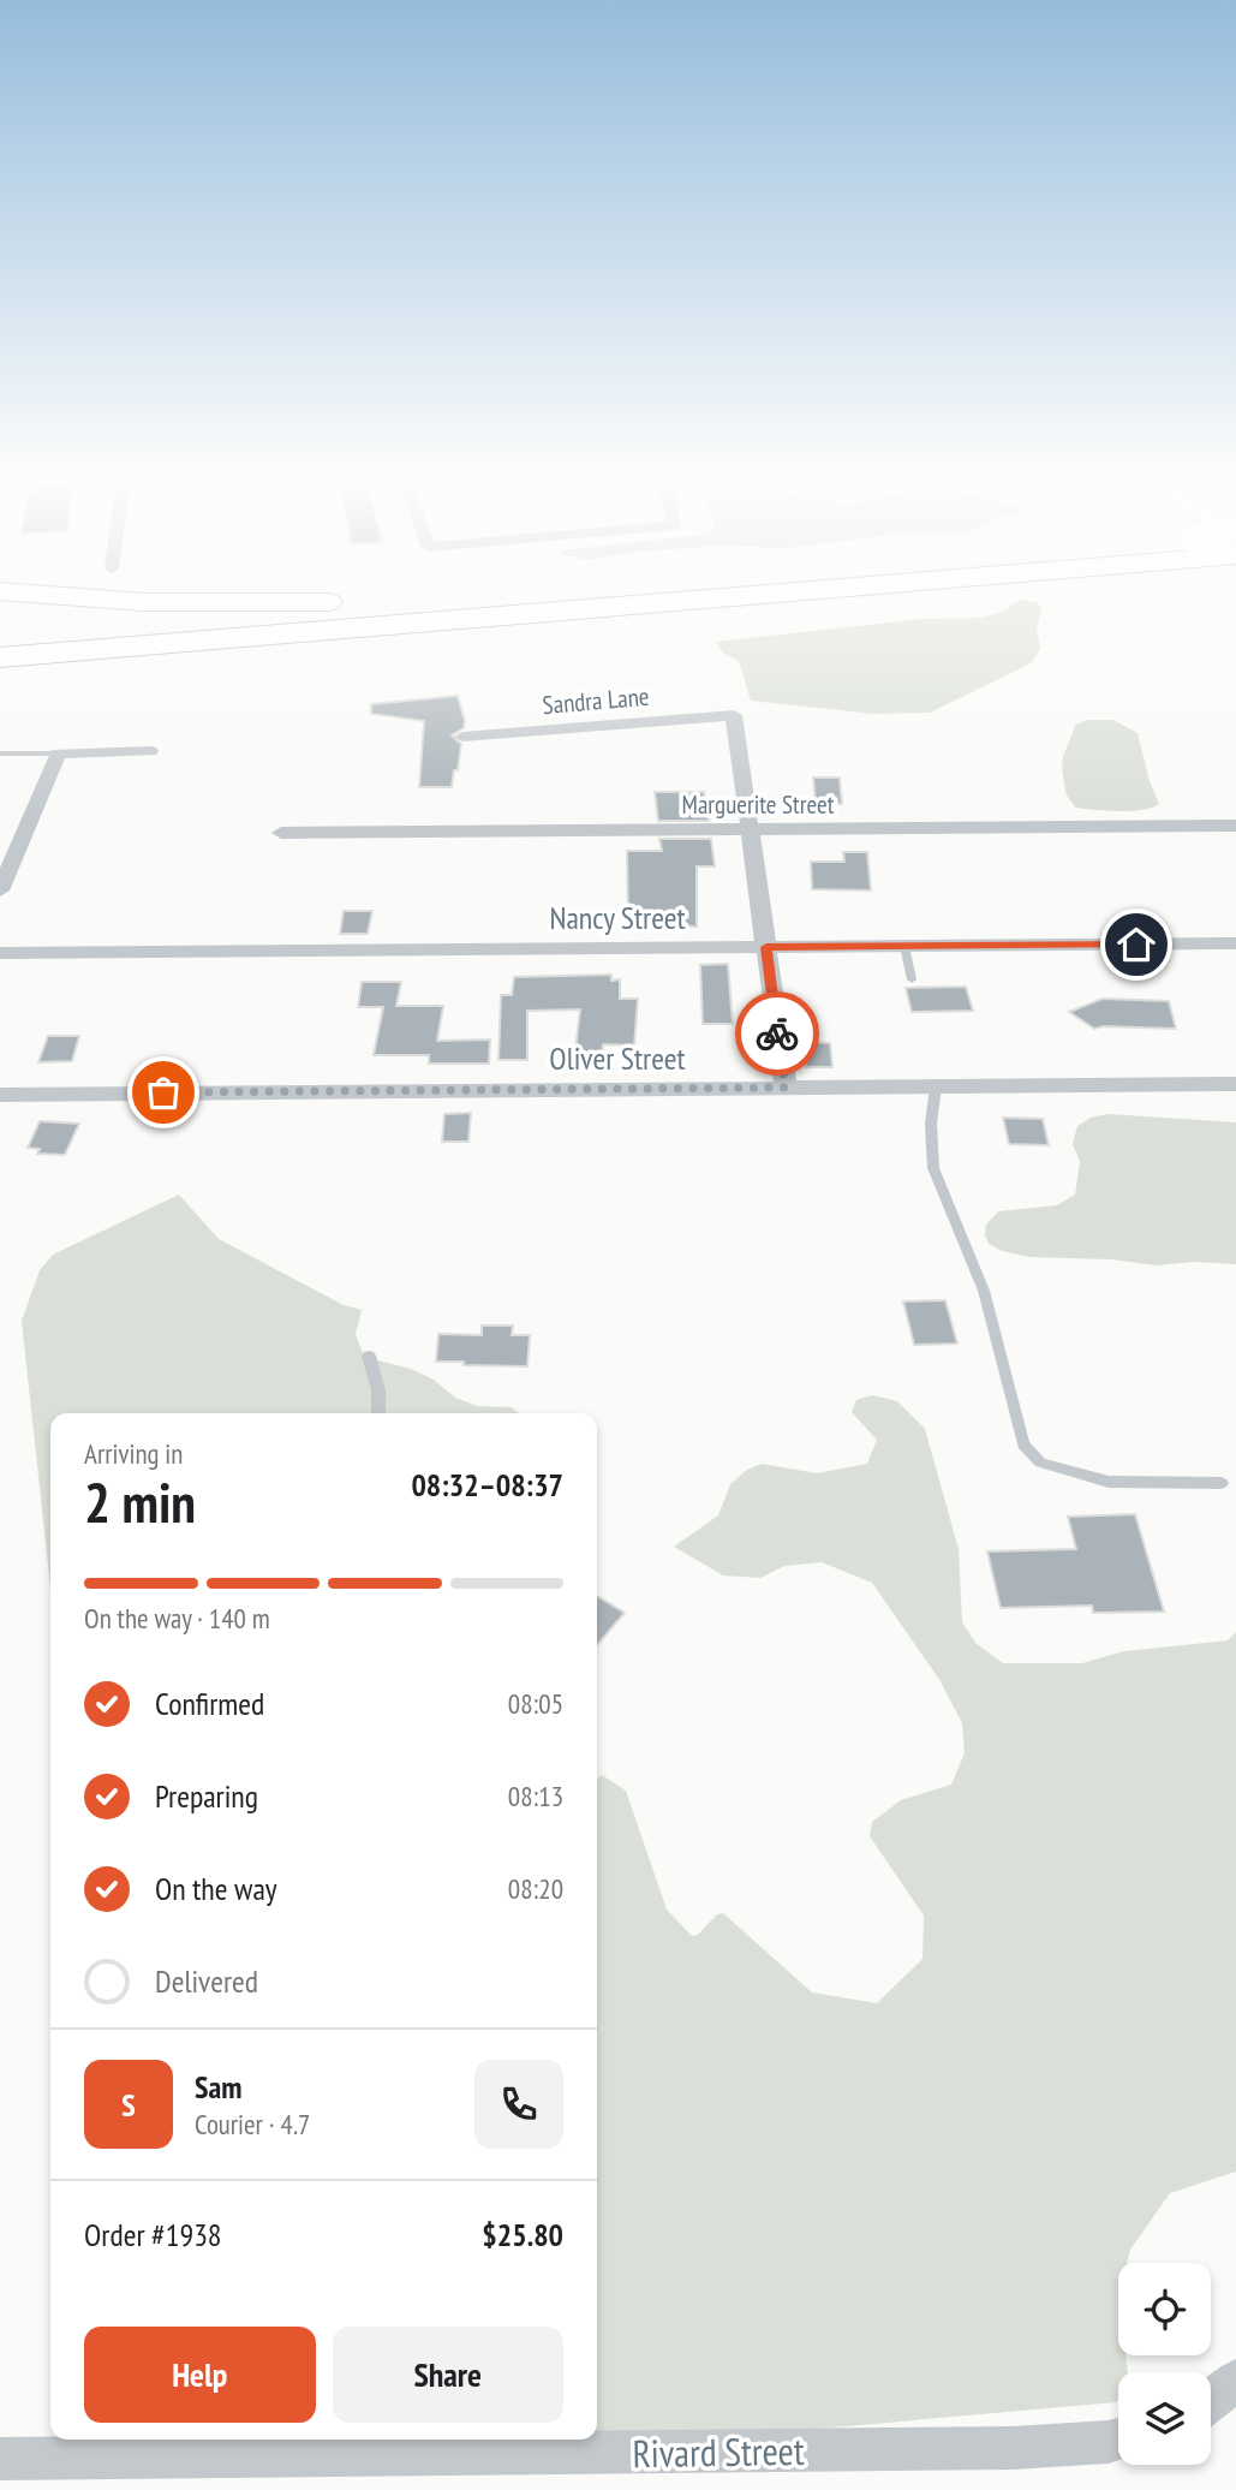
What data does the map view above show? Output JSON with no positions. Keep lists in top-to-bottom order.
{
  "streets": {
    "street": [
      "Sandra Lane",
      "Marguerite Street",
      "Nancy Street",
      "Oliver Street",
      "Rivard Street"
    ]
  },
  "crossings": [
    ["Sandra Lane", "Marguerite Street"]
  ],
  "page": {
    "heading": ["2 min", "Arriving in", "08:32–08:37"],
    "panel": [
      "Sam",
      "Courier · 4.7",
      "Order #1938",
      "$25.80"
    ],
    "bar": "On the way · 140 m",
    "list": [
      ["Confirmed", "08:05"],
      ["Preparing", "08:13"],
      ["On the way", "08:20"],
      "Delivered"
    ],
    "round": "S",
    "buttons": ["Help", "Share"]
  }
}
